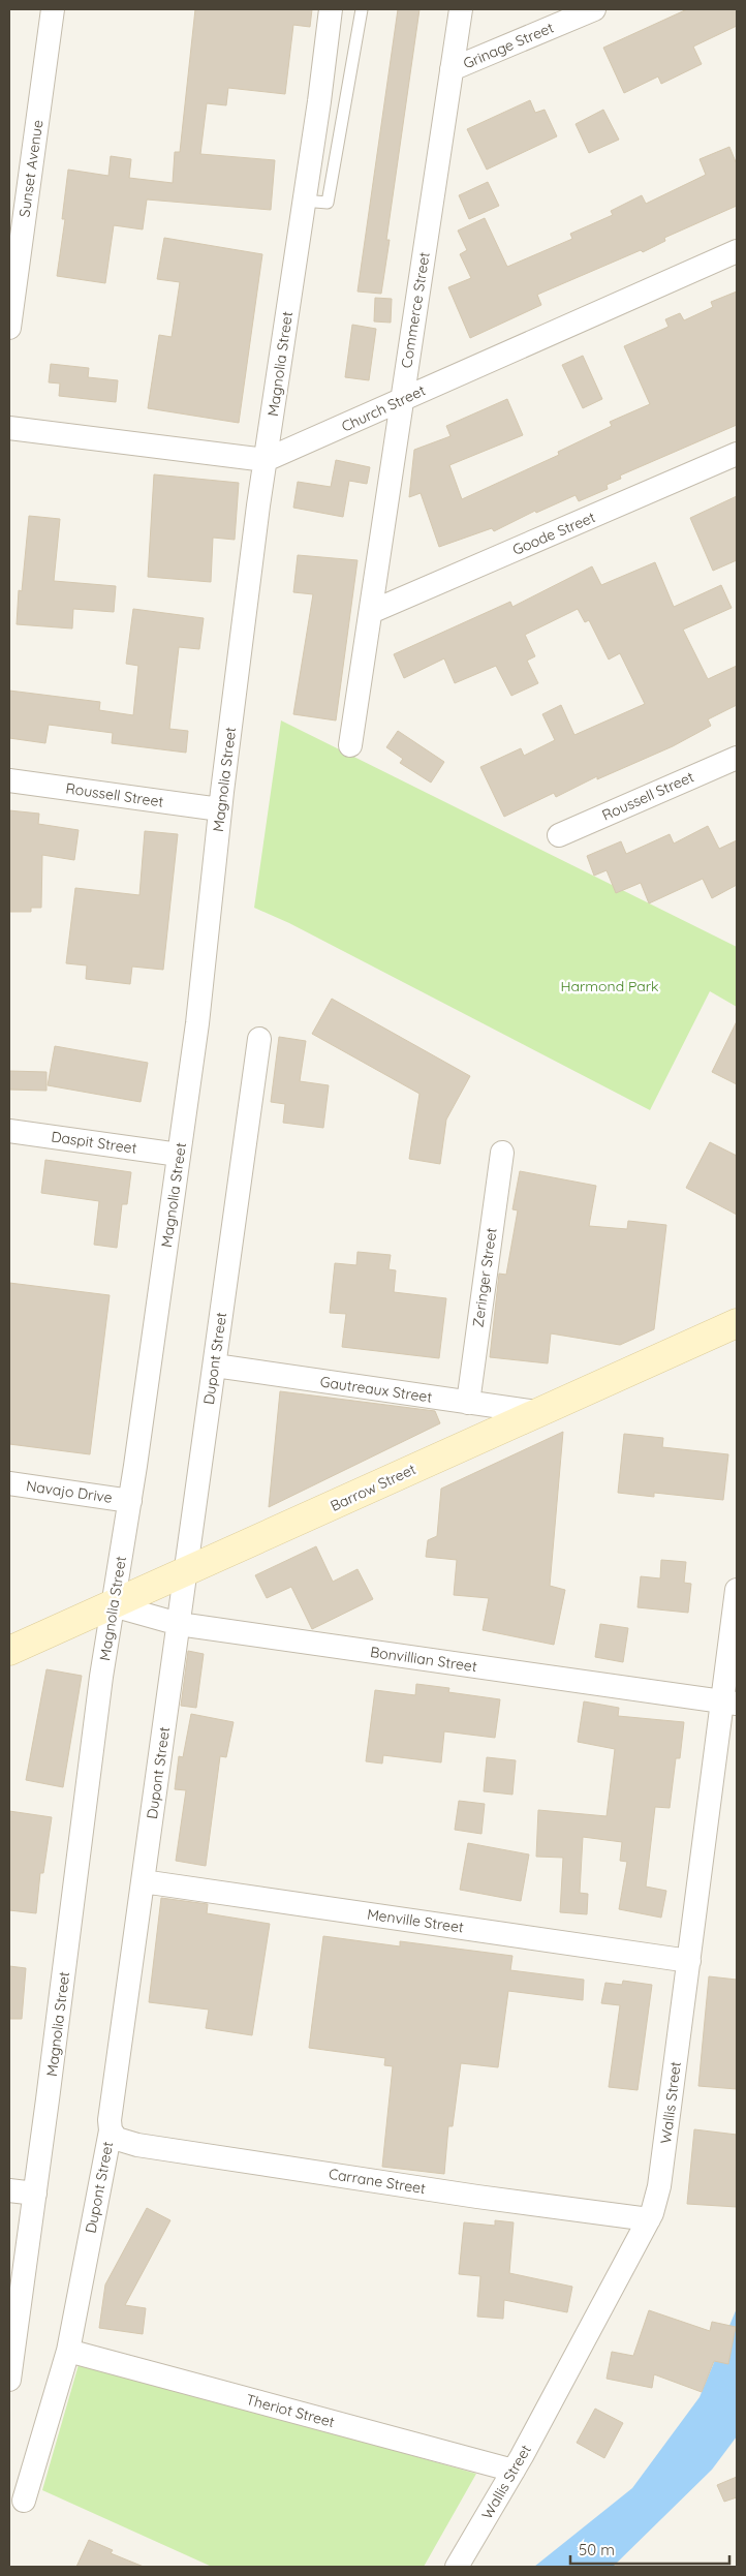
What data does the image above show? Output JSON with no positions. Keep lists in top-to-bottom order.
{
  "streets": {
    "main road": ["Barrow Street"],
    "street": [
      "Grinage Street",
      "Sunset Avenue",
      "Commerce Street",
      "Magnolia Street",
      "Church Street",
      "Goode Street",
      "Roussell Street",
      "Daspit Street",
      "Zeringer Street",
      "Dupont Street",
      "Gautreaux Street",
      "Navajo Drive",
      "Bonvillian Street",
      "Menville Street",
      "Wallis Street",
      "Carrane Street",
      "Theriot Street"
    ]
  },
  "crossings": [
    ["Grinage Street", "Commerce Street"],
    ["Commerce Street", "Church Street"],
    ["Commerce Street", "Goode Street"],
    ["Magnolia Street", "Church Street"],
    ["Magnolia Street", "Roussell Street"],
    ["Magnolia Street", "Daspit Street"],
    ["Magnolia Street", "Barrow Street"],
    ["Magnolia Street", "Navajo Drive"],
    ["Magnolia Street", "Bonvillian Street"],
    ["Zeringer Street", "Gautreaux Street"],
    ["Dupont Street", "Gautreaux Street"],
    ["Dupont Street", "Barrow Street"],
    ["Dupont Street", "Bonvillian Street"],
    ["Dupont Street", "Menville Street"],
    ["Dupont Street", "Carrane Street"],
    ["Dupont Street", "Theriot Street"],
    ["Gautreaux Street", "Barrow Street"],
    ["Barrow Street", "Bonvillian Street"],
    ["Bonvillian Street", "Wallis Street"],
    ["Menville Street", "Wallis Street"],
    ["Wallis Street", "Carrane Street"],
    ["Wallis Street", "Theriot Street"]
  ],
  "parks": ["Harmond Park"],
  "scale_bar": "50 m"
}
